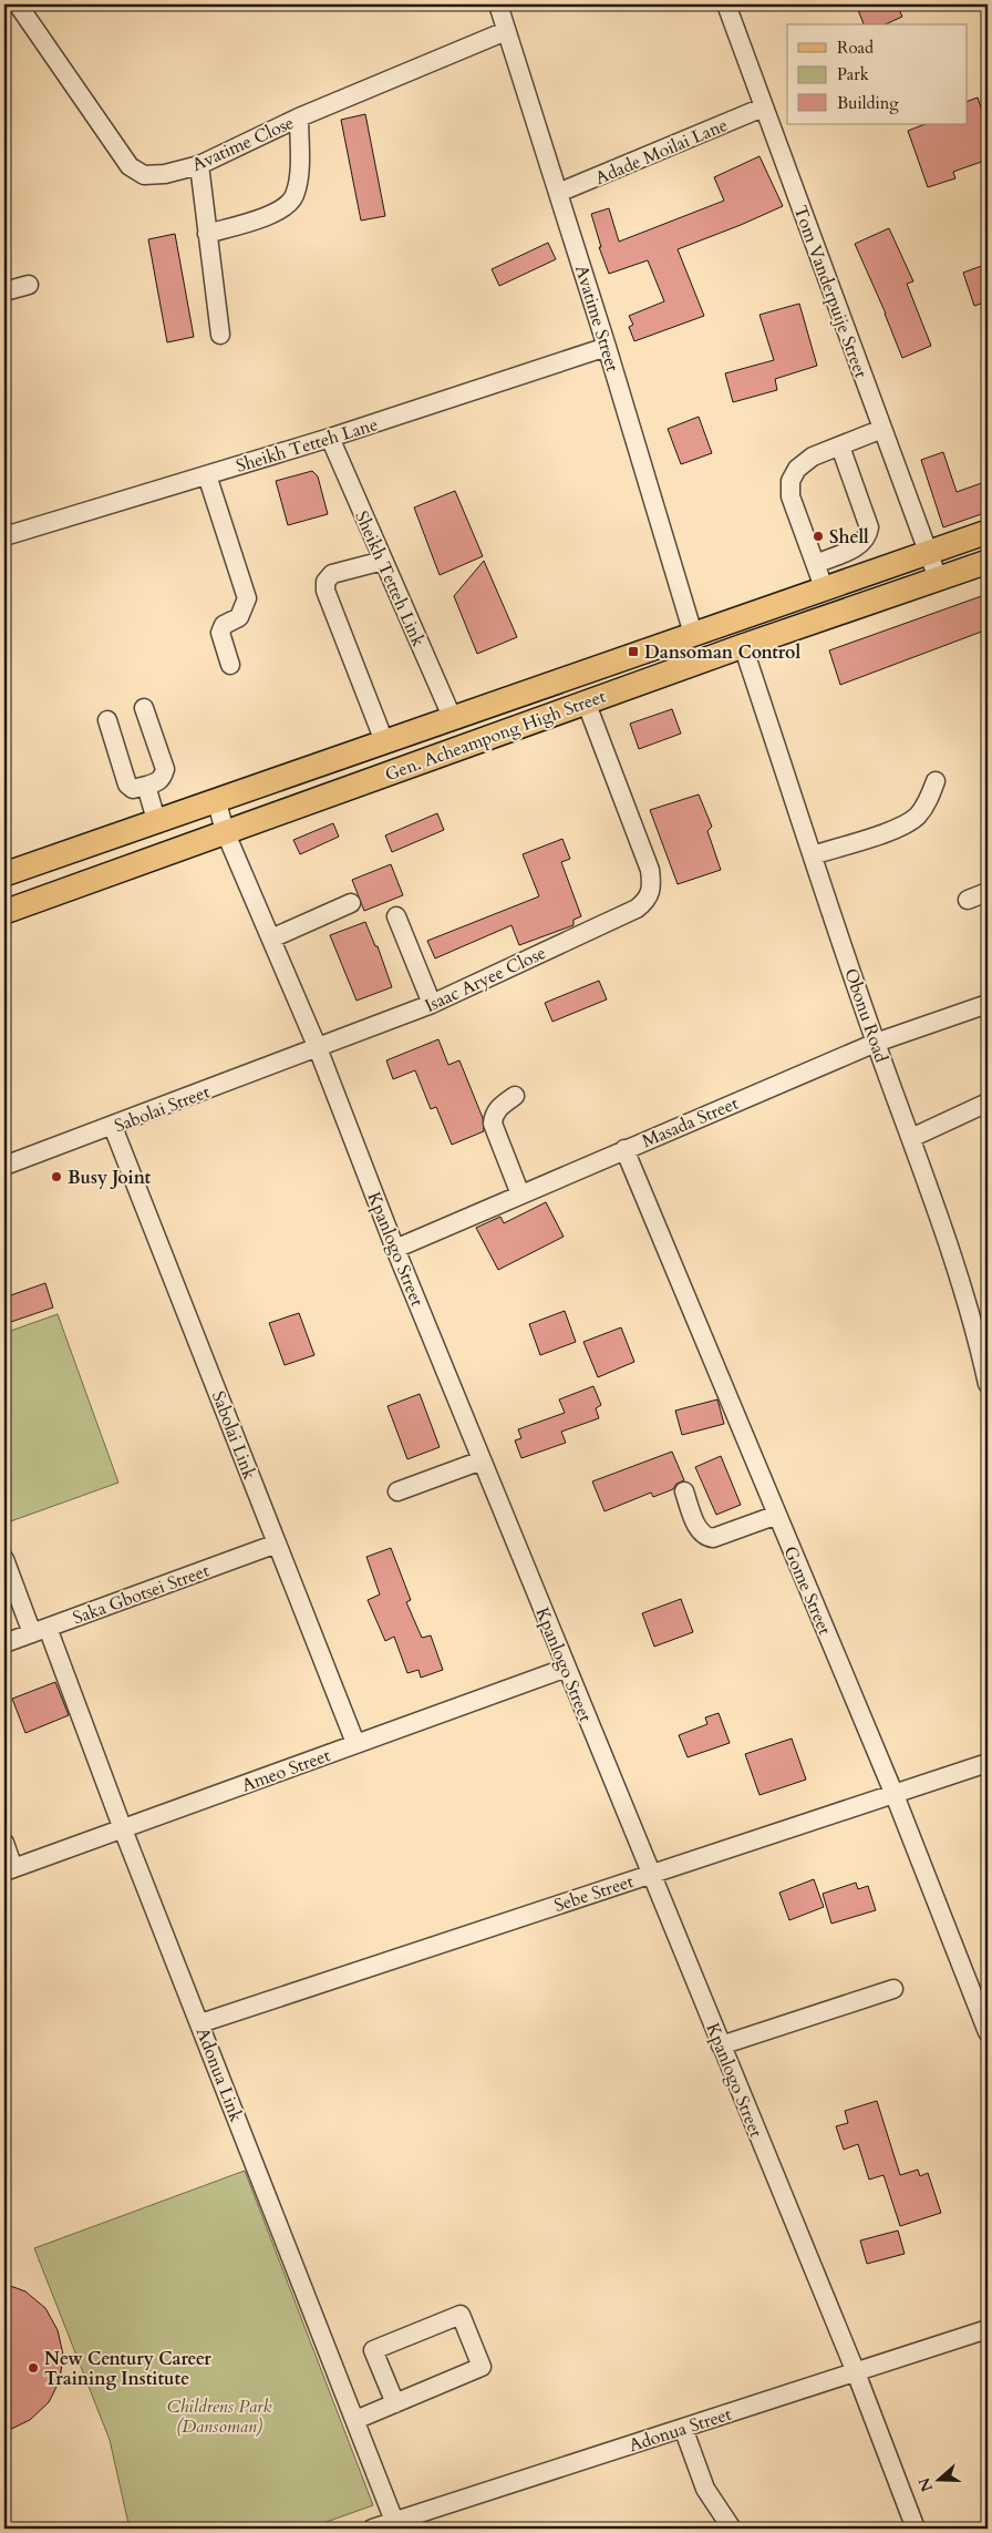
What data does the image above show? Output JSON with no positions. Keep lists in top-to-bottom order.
{
  "streets": {
    "main road": ["Gen. Acheampong High Street"],
    "street": [
      "Avatime Close",
      "Adade Moilai Lane",
      "Tom Vanderpuije Street",
      "Avatime Street",
      "Sheikh Tetteh Lane",
      "Sheikh Tetteh Link",
      "Isaac Aryee Close",
      "Obonu Road",
      "Sabolai Street",
      "Masada Street",
      "Kpanlogo Street",
      "Sabolai Link",
      "Gome Street",
      "Saka Gbotsei Street",
      "Ameo Street",
      "Sebe Street",
      "Adonua Link",
      "Adonua Street"
    ]
  },
  "crossings": [
    ["Avatime Close", "Avatime Street"],
    ["Adade Moilai Lane", "Tom Vanderpuije Street"],
    ["Adade Moilai Lane", "Avatime Street"],
    ["Tom Vanderpuije Street", "Gen. Acheampong High Street"],
    ["Avatime Street", "Sheikh Tetteh Lane"],
    ["Avatime Street", "Gen. Acheampong High Street"],
    ["Sheikh Tetteh Lane", "Sheikh Tetteh Link"],
    ["Sheikh Tetteh Link", "Gen. Acheampong High Street"],
    ["Gen. Acheampong High Street", "Isaac Aryee Close"],
    ["Gen. Acheampong High Street", "Obonu Road"],
    ["Gen. Acheampong High Street", "Kpanlogo Street"],
    ["Isaac Aryee Close", "Sabolai Street"],
    ["Isaac Aryee Close", "Kpanlogo Street"],
    ["Obonu Road", "Masada Street"],
    ["Sabolai Street", "Kpanlogo Street"],
    ["Sabolai Street", "Sabolai Link"],
    ["Masada Street", "Kpanlogo Street"],
    ["Masada Street", "Gome Street"],
    ["Kpanlogo Street", "Ameo Street"],
    ["Kpanlogo Street", "Sebe Street"],
    ["Kpanlogo Street", "Adonua Street"],
    ["Sabolai Link", "Saka Gbotsei Street"],
    ["Sabolai Link", "Ameo Street"],
    ["Gome Street", "Sebe Street"],
    ["Saka Gbotsei Street", "Adonua Link"],
    ["Ameo Street", "Adonua Link"],
    ["Sebe Street", "Adonua Link"],
    ["Adonua Link", "Adonua Street"]
  ],
  "parks": ["Childrens Park (Dansoman)"],
  "places": {
    "other": ["Shell", "Busy Joint", "New Century Career Training Institute"],
    "transit": ["Dansoman Control"]
  },
  "legend": ["Road", "Park", "Building"],
  "north": "left"
}
